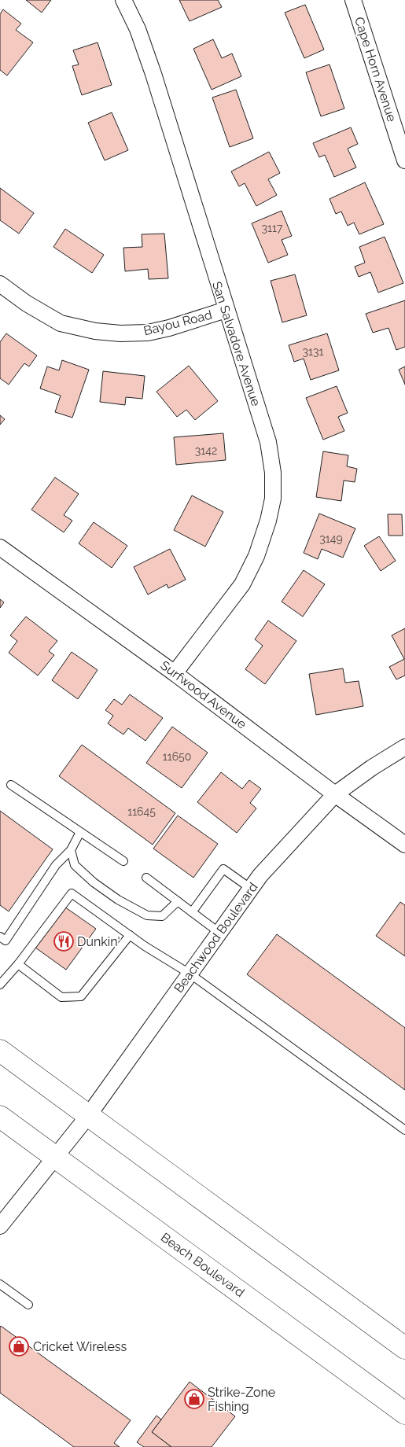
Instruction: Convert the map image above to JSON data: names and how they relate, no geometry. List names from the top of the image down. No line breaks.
{"streets":{"highway":["Beach Boulevard"],"street":["Cape Horn Avenue","Bayou Road","San Salvadore Avenue","Surfwood Avenue","Beachwood Boulevard"]},"crossings":[["Bayou Road","San Salvadore Avenue"],["San Salvadore Avenue","Surfwood Avenue"],["Surfwood Avenue","Beachwood Boulevard"],["Beachwood Boulevard","Beach Boulevard"]],"places":{"restaurant":["Dunkin'"],"shop":["Cricket Wireless","Strike-Zone Fishing"]},"house_numbers":["3117","3131","3142","3149","11650","11645"]}
